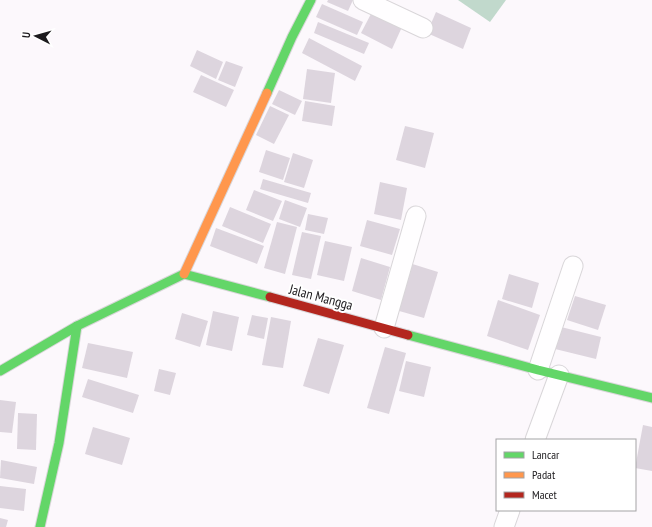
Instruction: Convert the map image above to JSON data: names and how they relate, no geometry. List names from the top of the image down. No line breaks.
{"streets":{"street":["Jalan Mangga"]},"legend":["Lancar","Padat","Macet"],"north":"left"}
